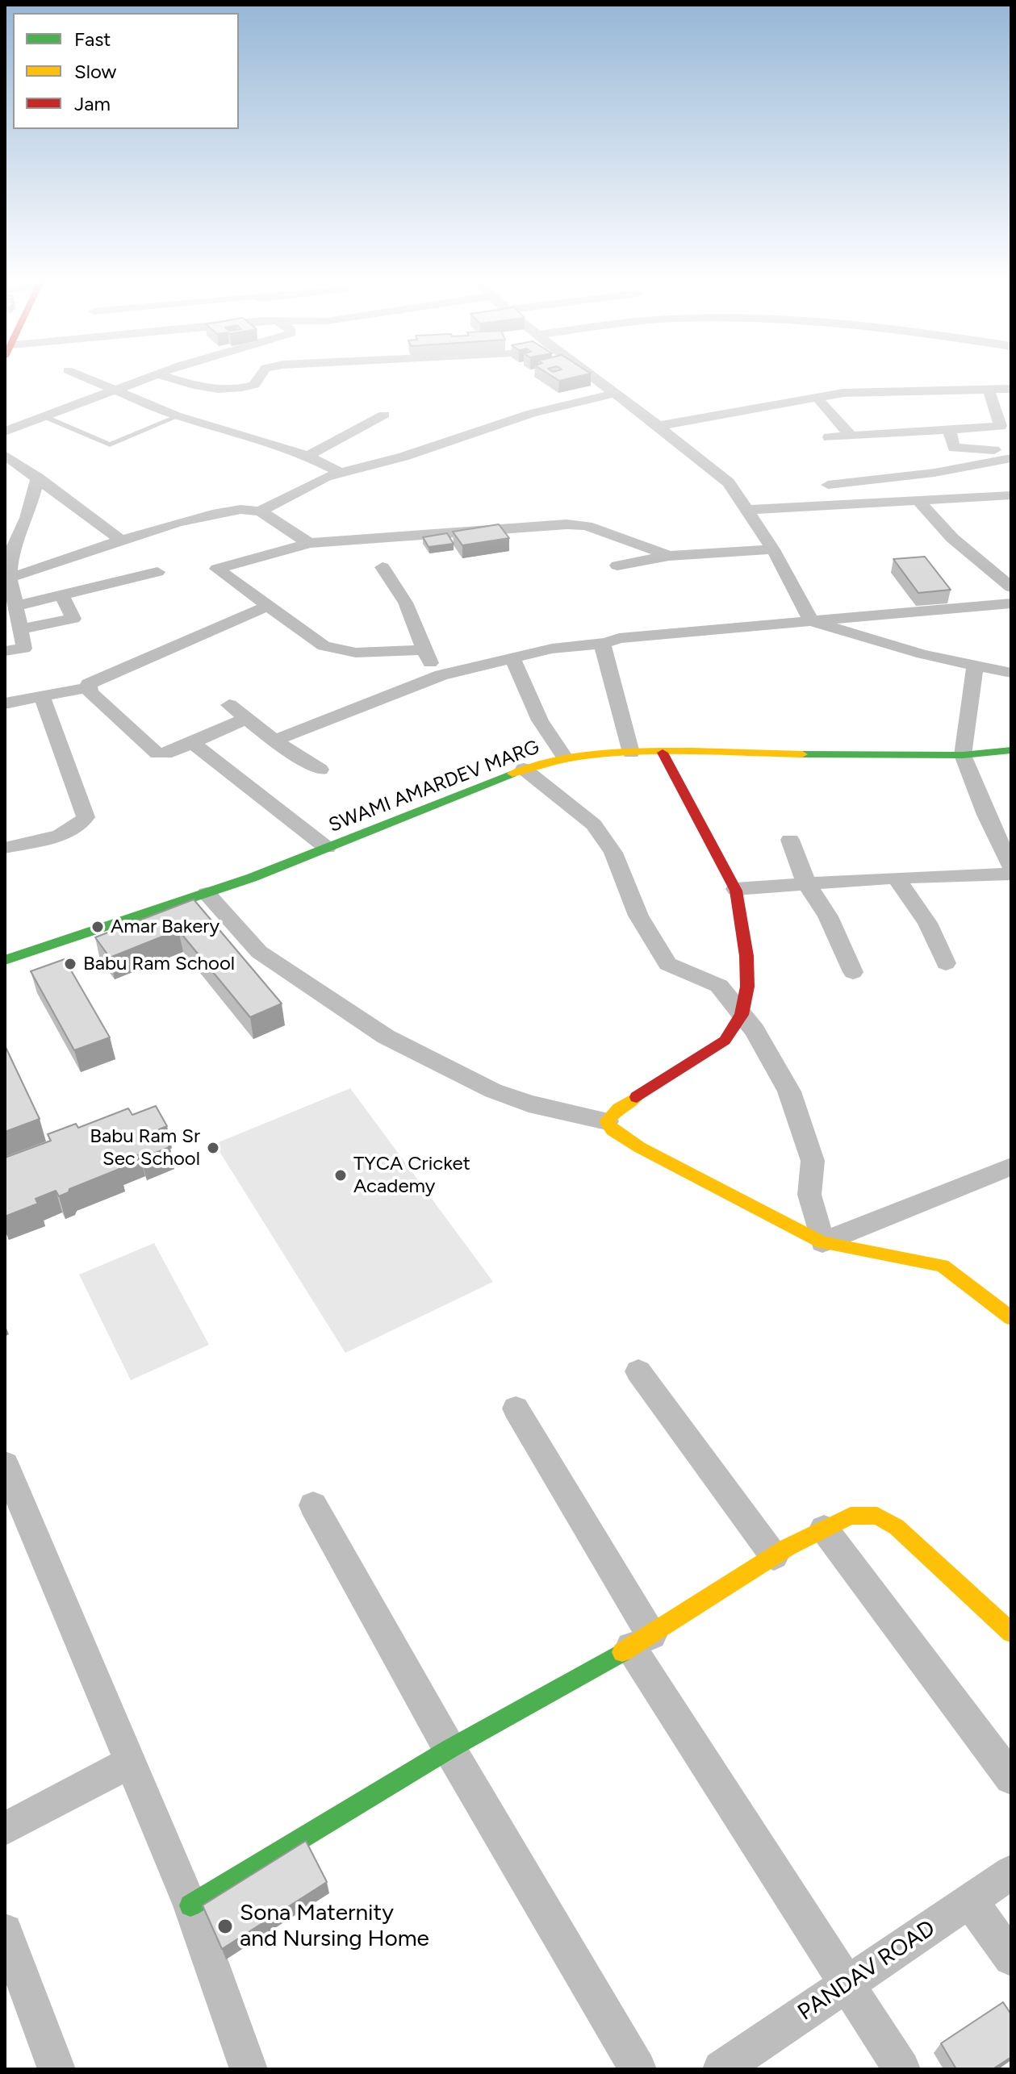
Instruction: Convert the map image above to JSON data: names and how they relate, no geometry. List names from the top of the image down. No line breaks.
{"streets":{"street":["SWAMI AMARDEV MARG","PANDAV ROAD"]},"places":["Amar Bakery","Babu Ram School","Babu Ram Sr Sec School","TYCA Cricket Academy","Sona Maternity and Nursing Home"],"legend":["Fast","Slow","Jam"]}
